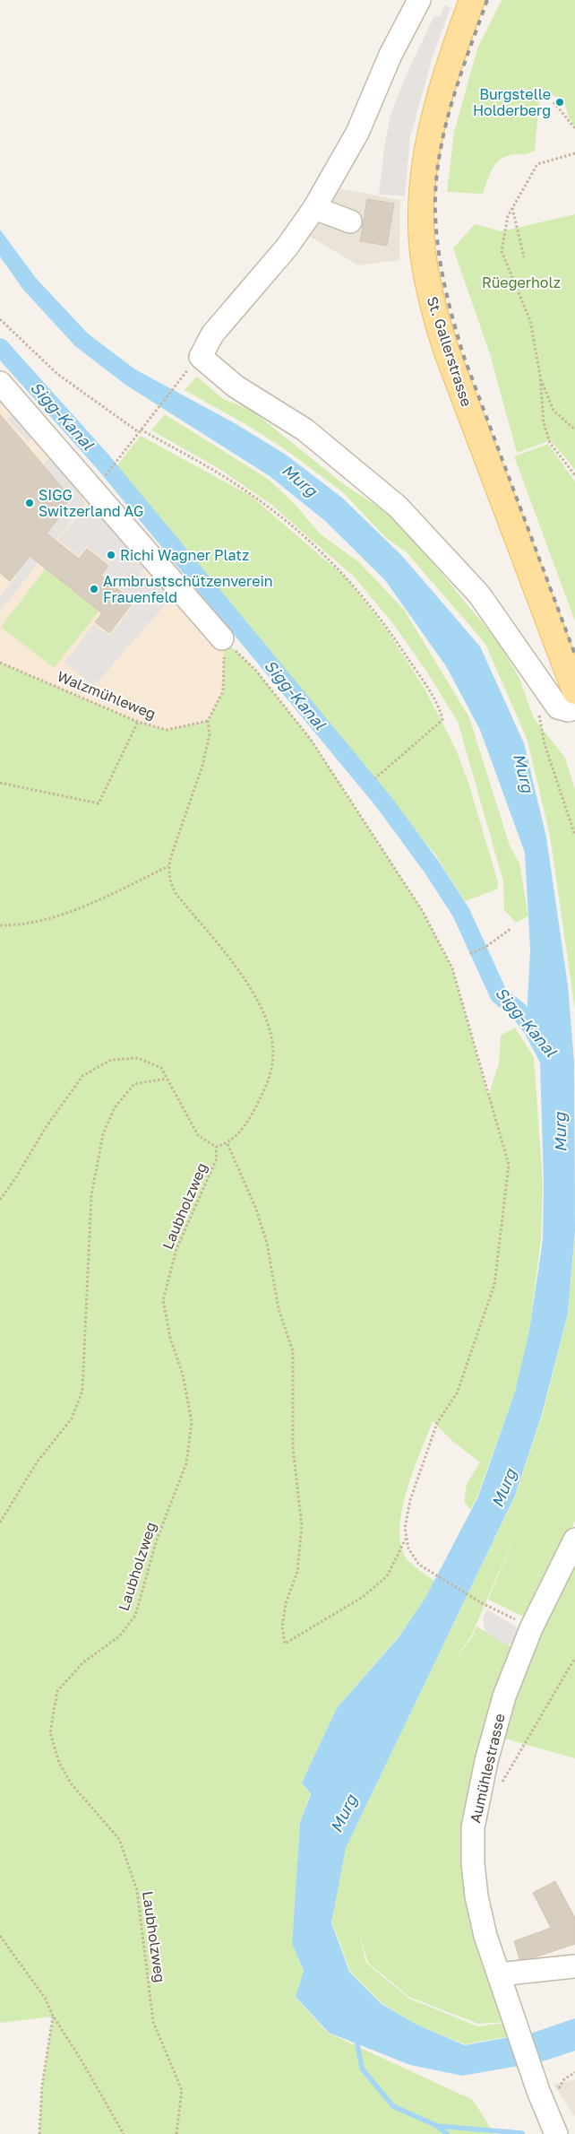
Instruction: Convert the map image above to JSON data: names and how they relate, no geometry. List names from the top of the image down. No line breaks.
{"streets":{"main road":["St. Gallerstrasse"],"street":["Aumühlestrasse"],"path":["Walzmühleweg","Laubholzweg"]},"water":["Sigg-Kanal","Murg"],"parks":["Rüegerholz"],"places":["Burgstelle Holderberg","SIGG Switzerland AG","Richi Wagner Platz","Armbrustschützenverein Frauenfeld"]}
